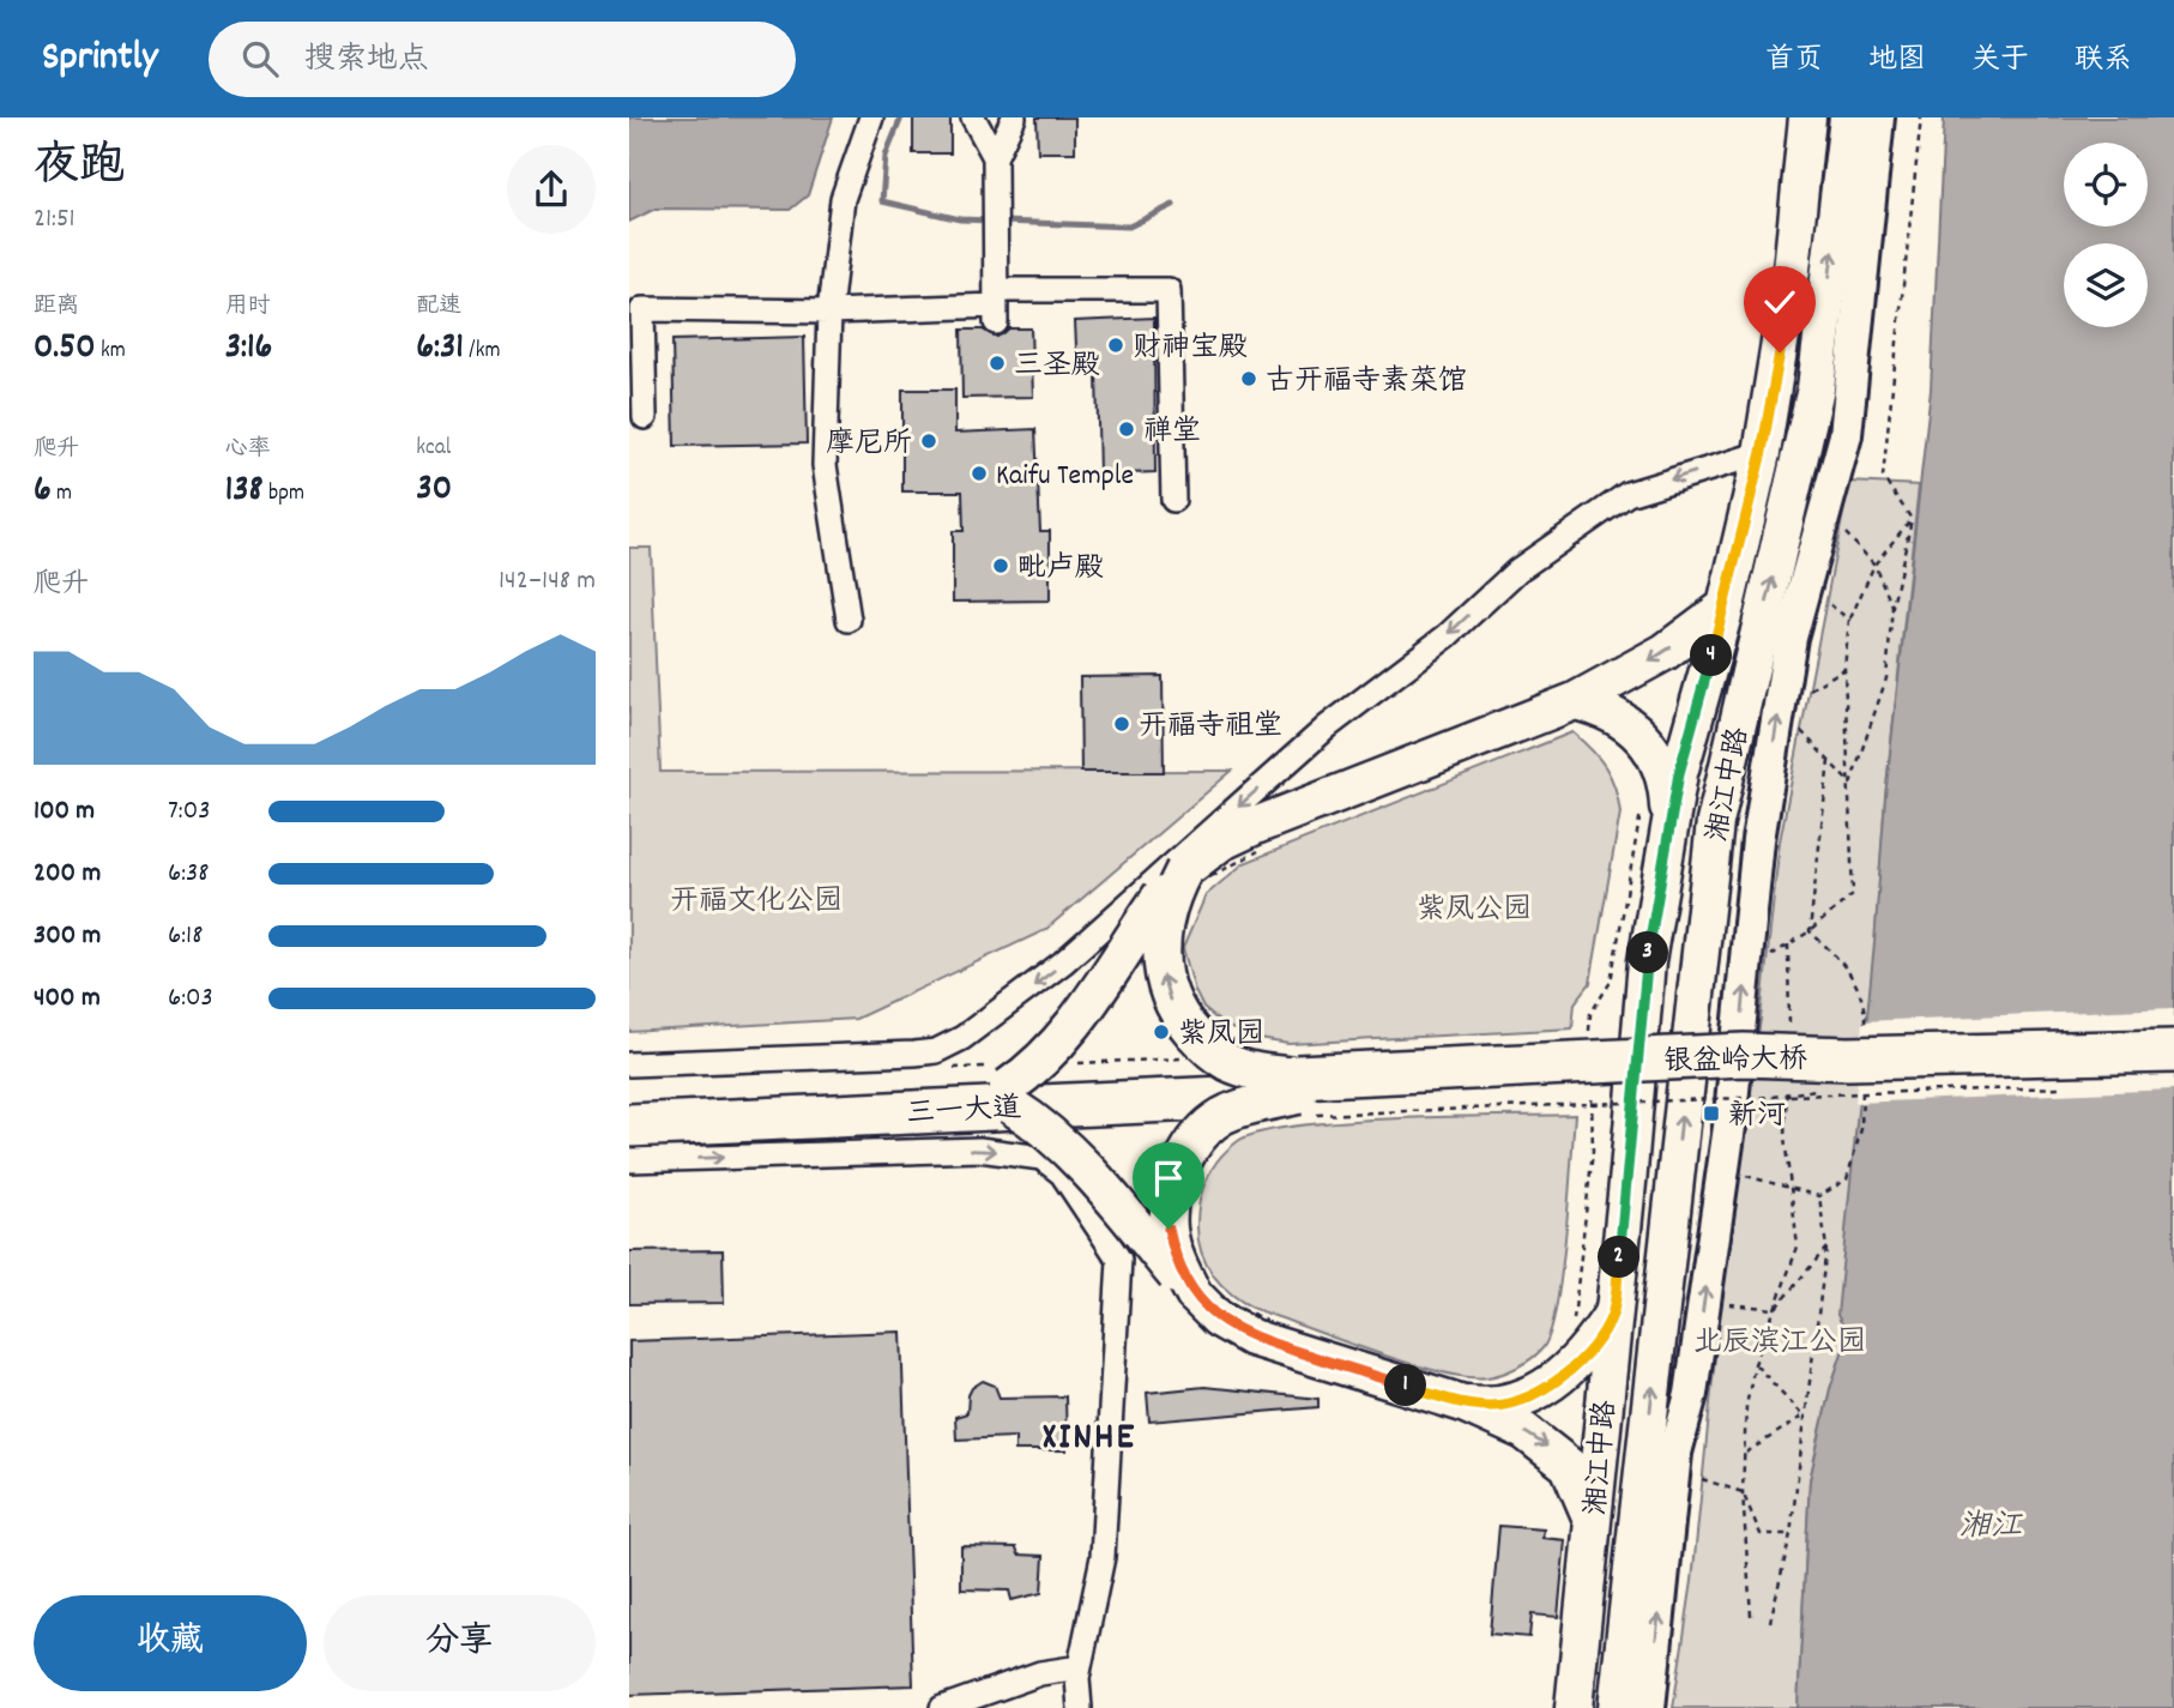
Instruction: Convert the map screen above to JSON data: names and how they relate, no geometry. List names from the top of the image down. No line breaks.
{"streets":{"highway":["银盆岭大桥","三一大道"],"main road":["湘江中路"]},"crossings":[["银盆岭大桥","三一大道"]],"districts":["XINHE"],"water":["湘江"],"parks":["开福文化公园","紫凤公园","北辰滨江公园"],"places":{"other":["财神宝殿","三圣殿","古开福寺素菜馆","禅堂","摩尼所","Kaifu Temple","毗卢殿","开福寺祖堂","紫凤园"],"transit":["新河"]},"page":{"header":"Sprintly","search":"搜索地点","nav":["首页","地图","关于","联系"],"heading":["夜跑","21:51"],"stats":[["距离","0.50 km"],["用时","3:16"],["配速","6:31 /km"],["爬升","6 m"],["心率","138 bpm"],["kcal","30"]],"chart":["爬升","142–148 m"],"pins":["4","3","2","1"],"list":[{"name":"100 m","note":"7:03"},{"name":"200 m","note":"6:38"},{"name":"300 m","note":"6:18"},{"name":"400 m","note":"6:03"}],"buttons":["收藏","分享"]}}
